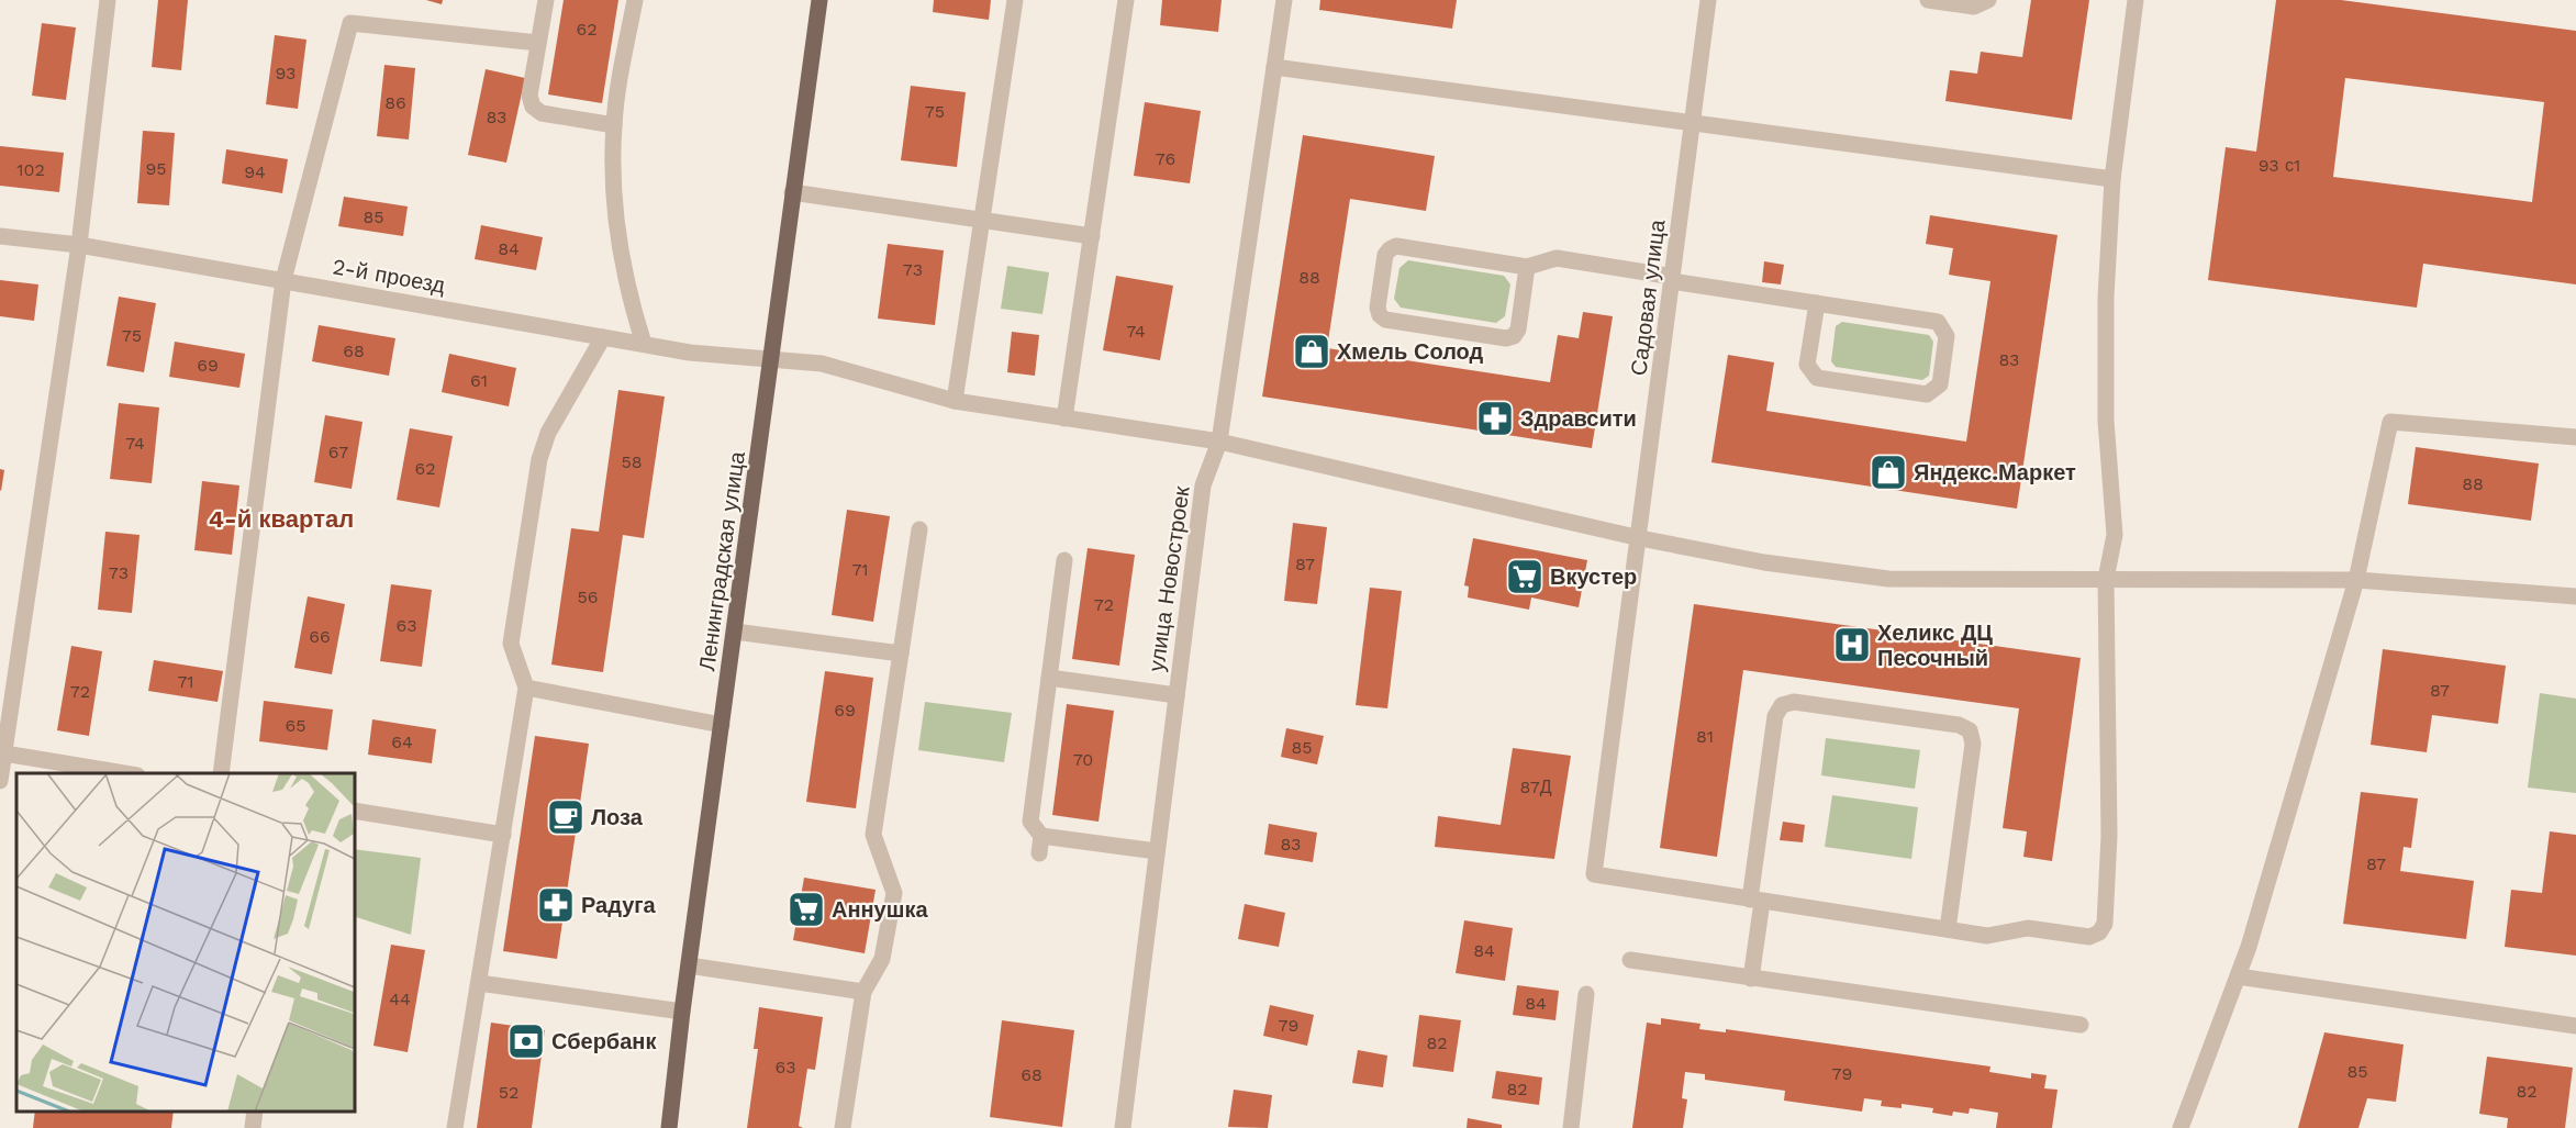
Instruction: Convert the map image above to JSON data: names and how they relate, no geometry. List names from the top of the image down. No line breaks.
{"streets":{"main road":["Ленинградская улица"],"street":["2-й проезд","Садовая улица","улица Новостроек"]},"crossings":[["2-й проезд","Садовая улица"],["2-й проезд","Ленинградская улица"],["2-й проезд","улица Новостроек"]],"districts":["4-й квартал"],"places":{"shop":["Хмель Солод","Яндекс.Маркет"],"pharmacy":["Здравсити","Радуга"],"supermarket":["Вкустер","Аннушка"],"hospital":["Хеликс ДЦ Песочный"],"cafe":["Лоза"],"bank":["Сбербанк"]},"house_numbers":["62","93","86","75","83","76","93 с1","95","102","94","85","84","73","88","74","75","68","83","69","61","74","67","58","62","88","87","71","73","56","72","63","66","71","87","72","69","65","81","64","85","70","87Д","83","87","84","44","84","79","82","63","85","79","68","82","82","52"]}
